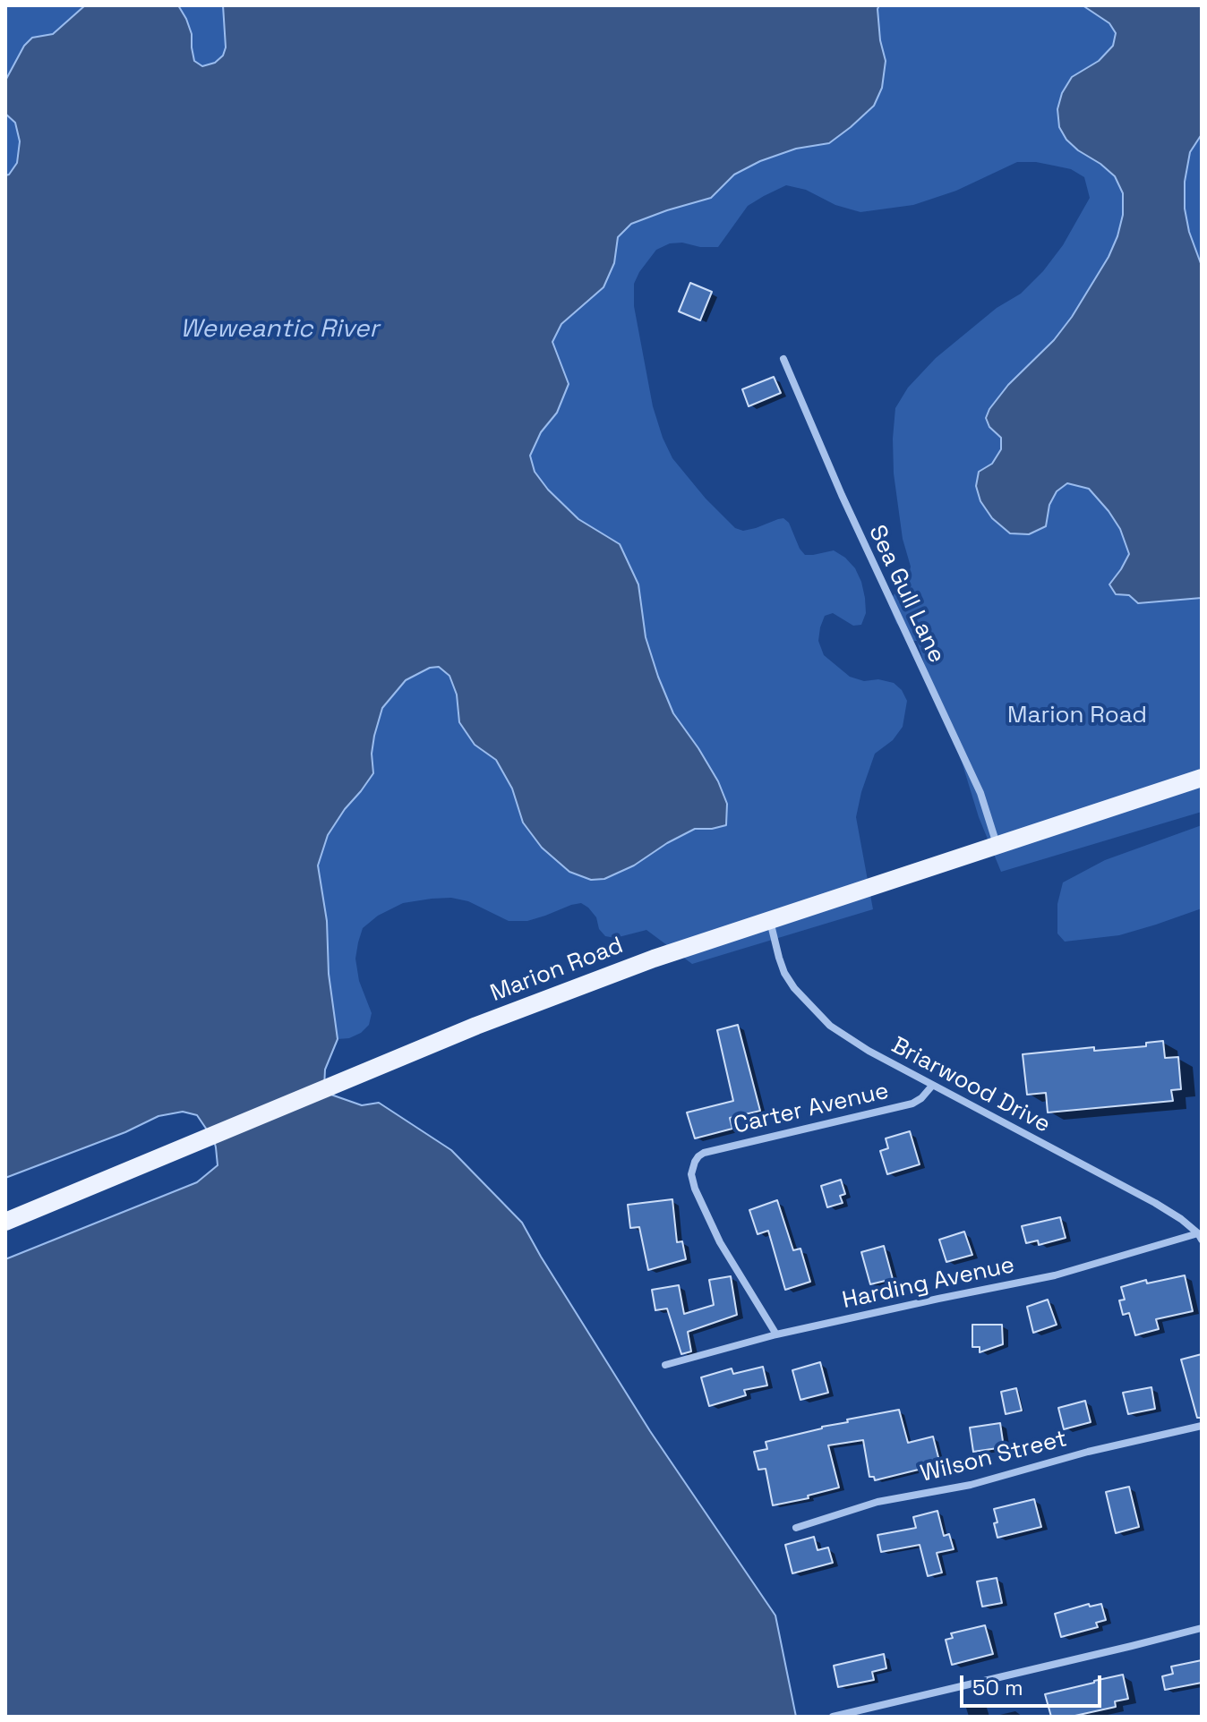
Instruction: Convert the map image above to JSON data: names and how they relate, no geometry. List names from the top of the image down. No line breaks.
{"streets":{"main road":["Marion Road"],"street":["Sea Gull Lane","Briarwood Drive","Carter Avenue","Harding Avenue","Wilson Street"]},"crossings":[["Sea Gull Lane","Marion Road"],["Marion Road","Briarwood Drive"],["Briarwood Drive","Carter Avenue"],["Briarwood Drive","Harding Avenue"],["Carter Avenue","Harding Avenue"]],"water":["Weweantic River"],"parks":["Marion Road"],"scale_bar":"50 m"}
